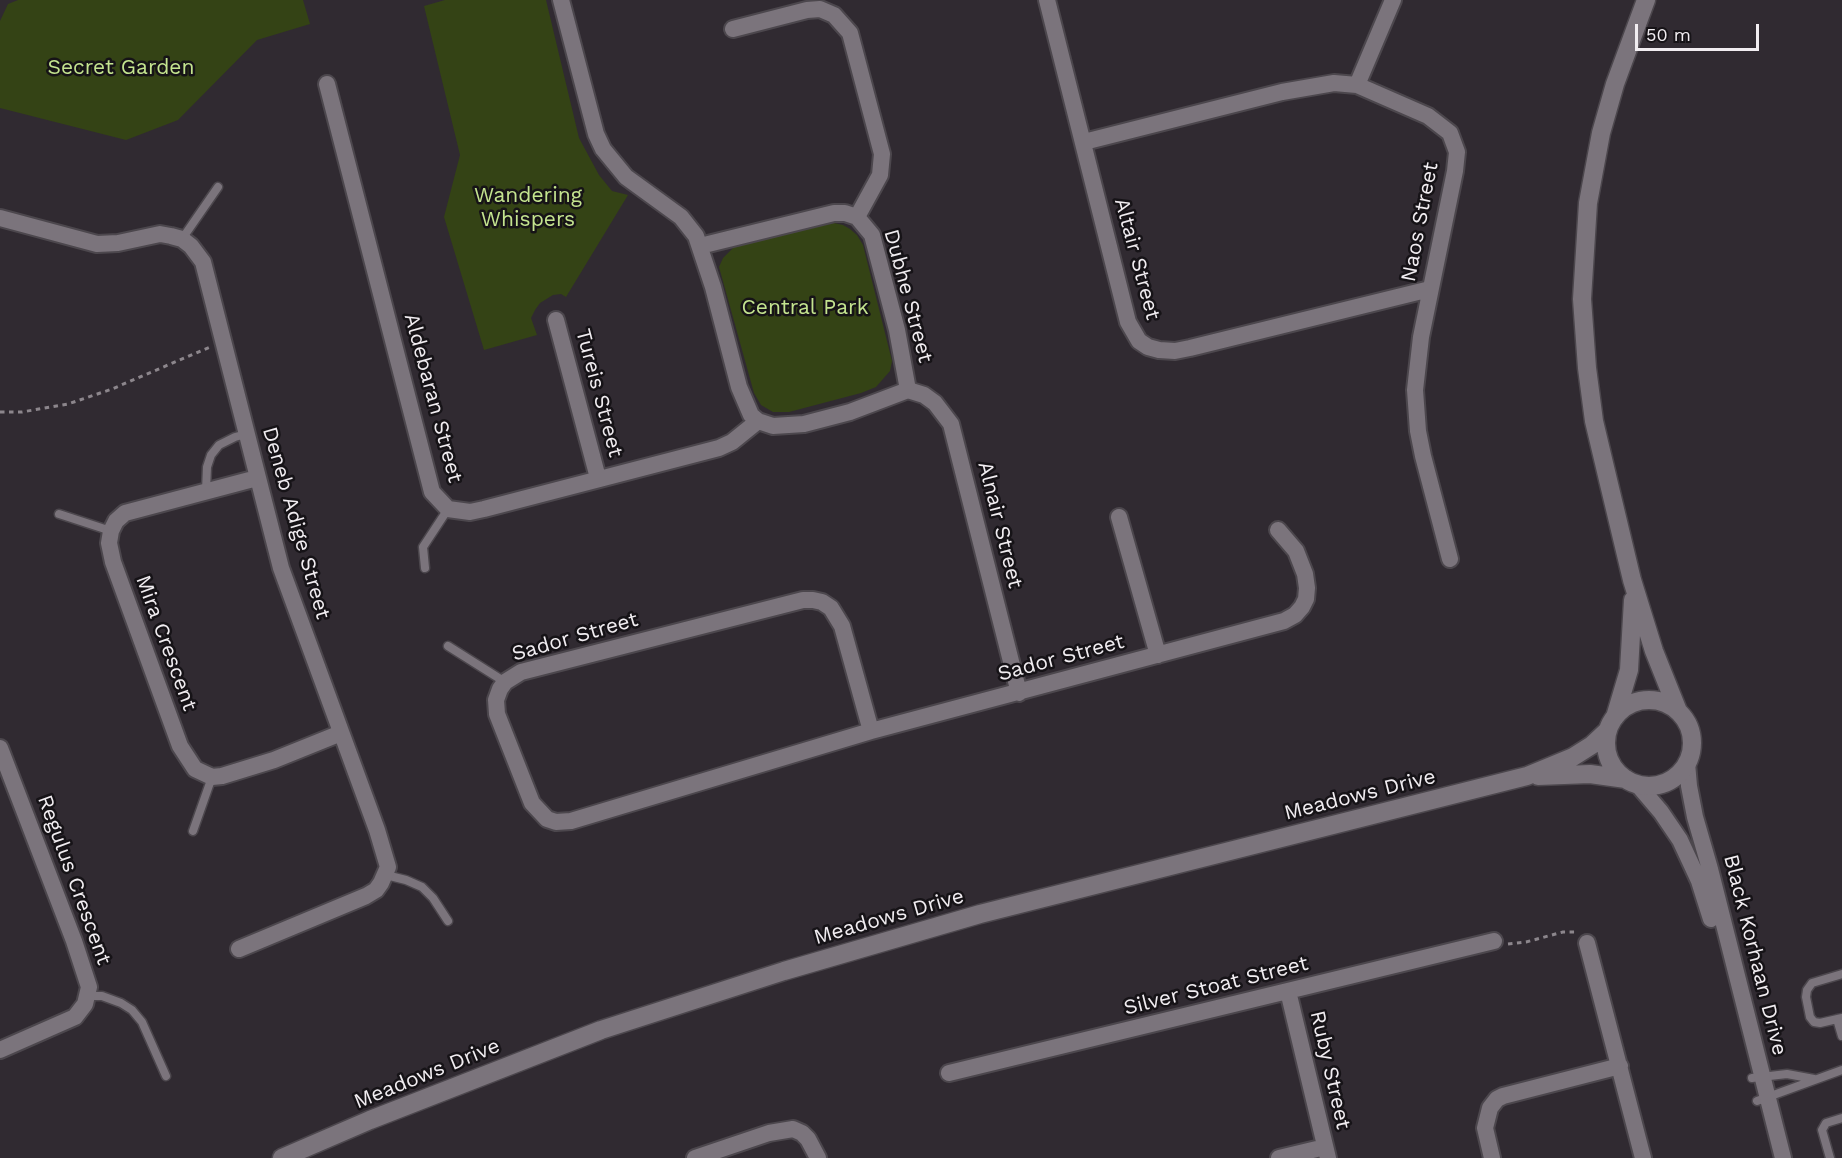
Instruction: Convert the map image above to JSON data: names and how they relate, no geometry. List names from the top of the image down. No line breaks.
{"streets":{"street":["Naos Street","Altair Street","Dubhe Street","Tureis Street","Aldebaran Street","Deneb Adige Street","Alnair Street","Sador Street","Mira Crescent","Meadows Drive","Regulus Crescent","Black Korhaan Drive","Silver Stoat Street","Ruby Street"]},"crossings":[["Naos Street","Altair Street"],["Dubhe Street","Aldebaran Street"],["Dubhe Street","Alnair Street"],["Tureis Street","Aldebaran Street"],["Alnair Street","Sador Street"],["Meadows Drive","Black Korhaan Drive"],["Silver Stoat Street","Ruby Street"]],"parks":["Secret Garden","Wandering Whispers","Central Park"],"scale_bar":"50 m"}
